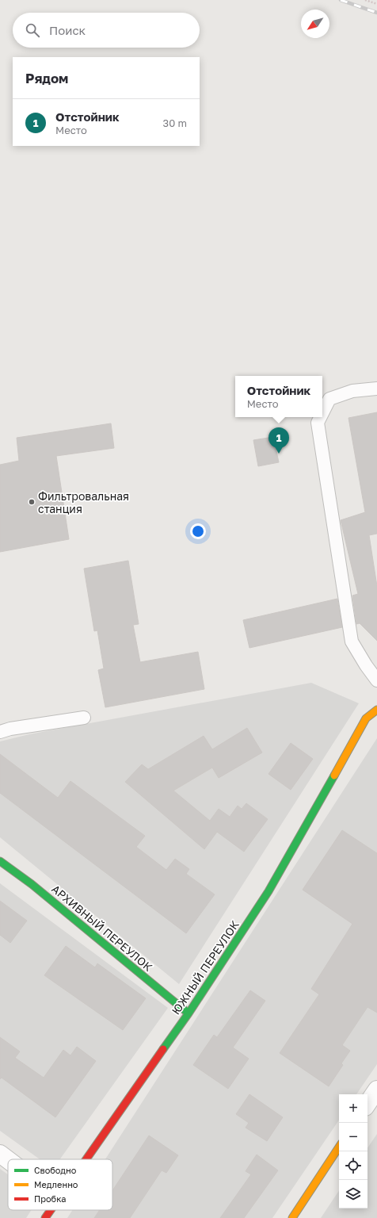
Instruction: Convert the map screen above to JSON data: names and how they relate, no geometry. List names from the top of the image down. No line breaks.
{"streets":{"street":["АРХИВНЫЙ ПЕРЕУЛОК","ЮЖНЫЙ ПЕРЕУЛОК"]},"crossings":[["АРХИВНЫЙ ПЕРЕУЛОК","ЮЖНЫЙ ПЕРЕУЛОК"]],"places":["Фильтровальная станция"],"legend":["Свободно","Медленно","Пробка"],"north":"bottom left","page":{"search":"Поиск","heading":"Рядом","list":[{"mark":"1","name":"Отстойник","note":"Место","value":"30 m"}],"popup":["Отстойник","Место"],"pins":"1","map_buttons":["+","−"]}}
